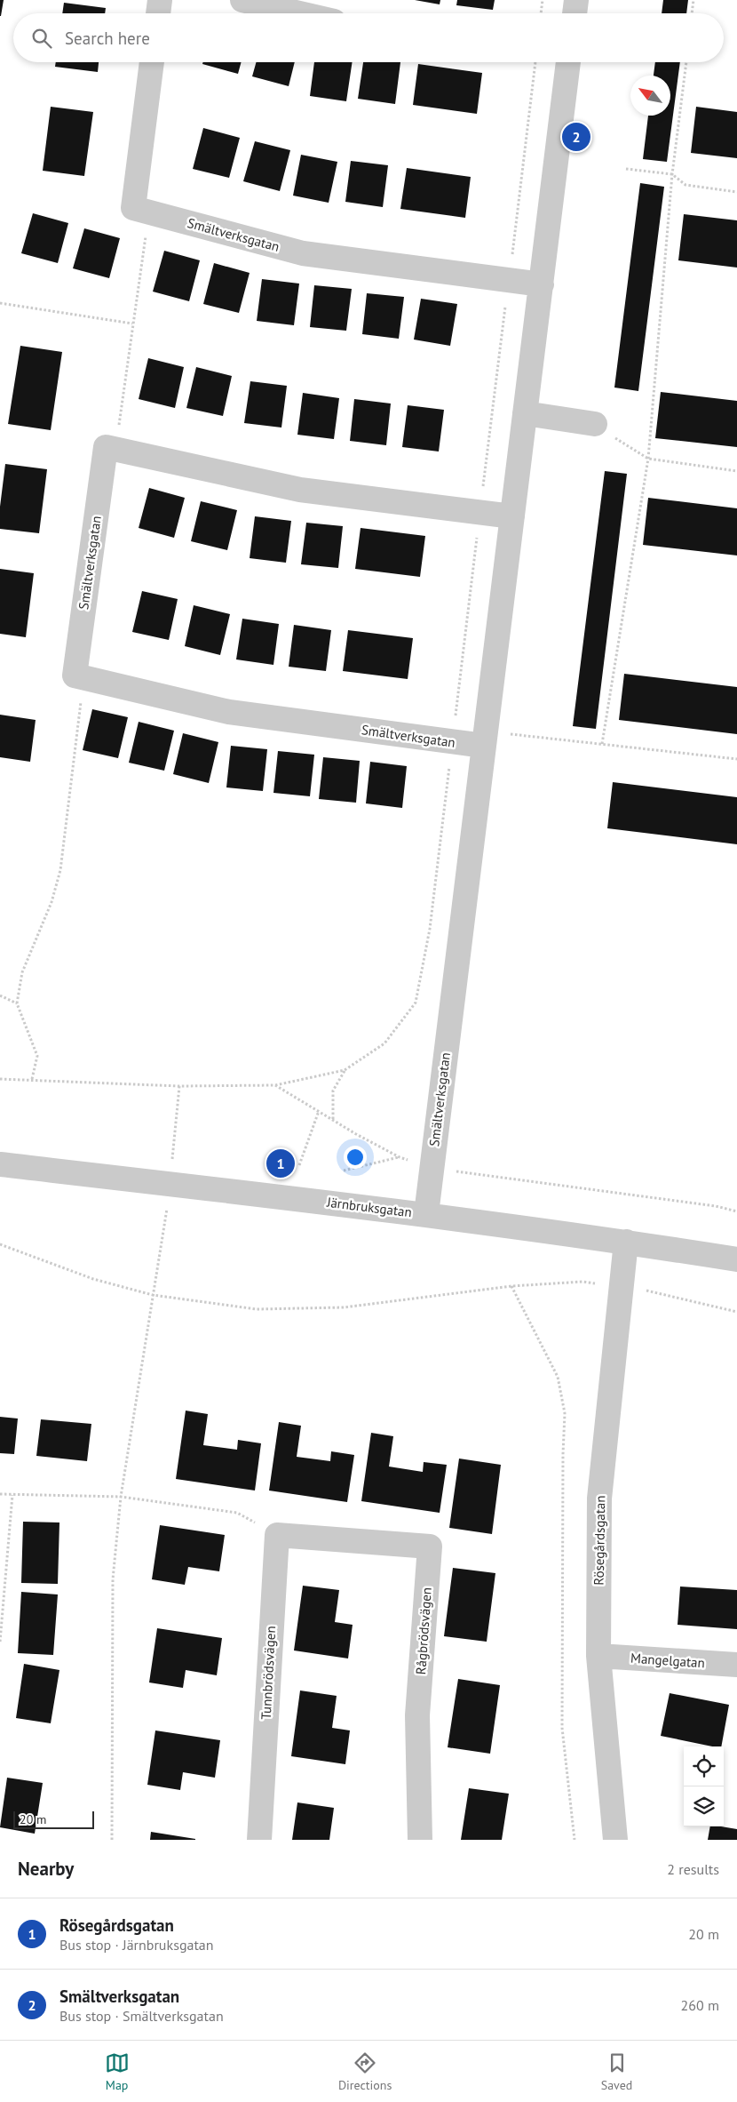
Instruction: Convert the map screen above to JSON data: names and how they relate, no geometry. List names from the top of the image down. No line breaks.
{"streets":{"street":["Smältverksgatan","Järnbruksgatan","Rösegårdsgatan","Rågbrödsvägen","Mangelgatan","Tunnbrödsvägen"]},"crossings":[["Smältverksgatan","Järnbruksgatan"],["Järnbruksgatan","Rösegårdsgatan"],["Rösegårdsgatan","Mangelgatan"],["Rågbrödsvägen","Tunnbrödsvägen"]],"scale_bar":"20 m","north":"top left","page":{"search":"Search here","pins":["2","1"],"scale":"20 m","heading":["Nearby","2 results"],"list":[{"mark":"1","name":"Rösegårdsgatan","note":"Bus stop · Järnbruksgatan","value":"20 m"},{"mark":"2","name":"Smältverksgatan","note":"Bus stop · Smältverksgatan","value":"260 m"}],"nav":["Map","Directions","Saved"]}}
